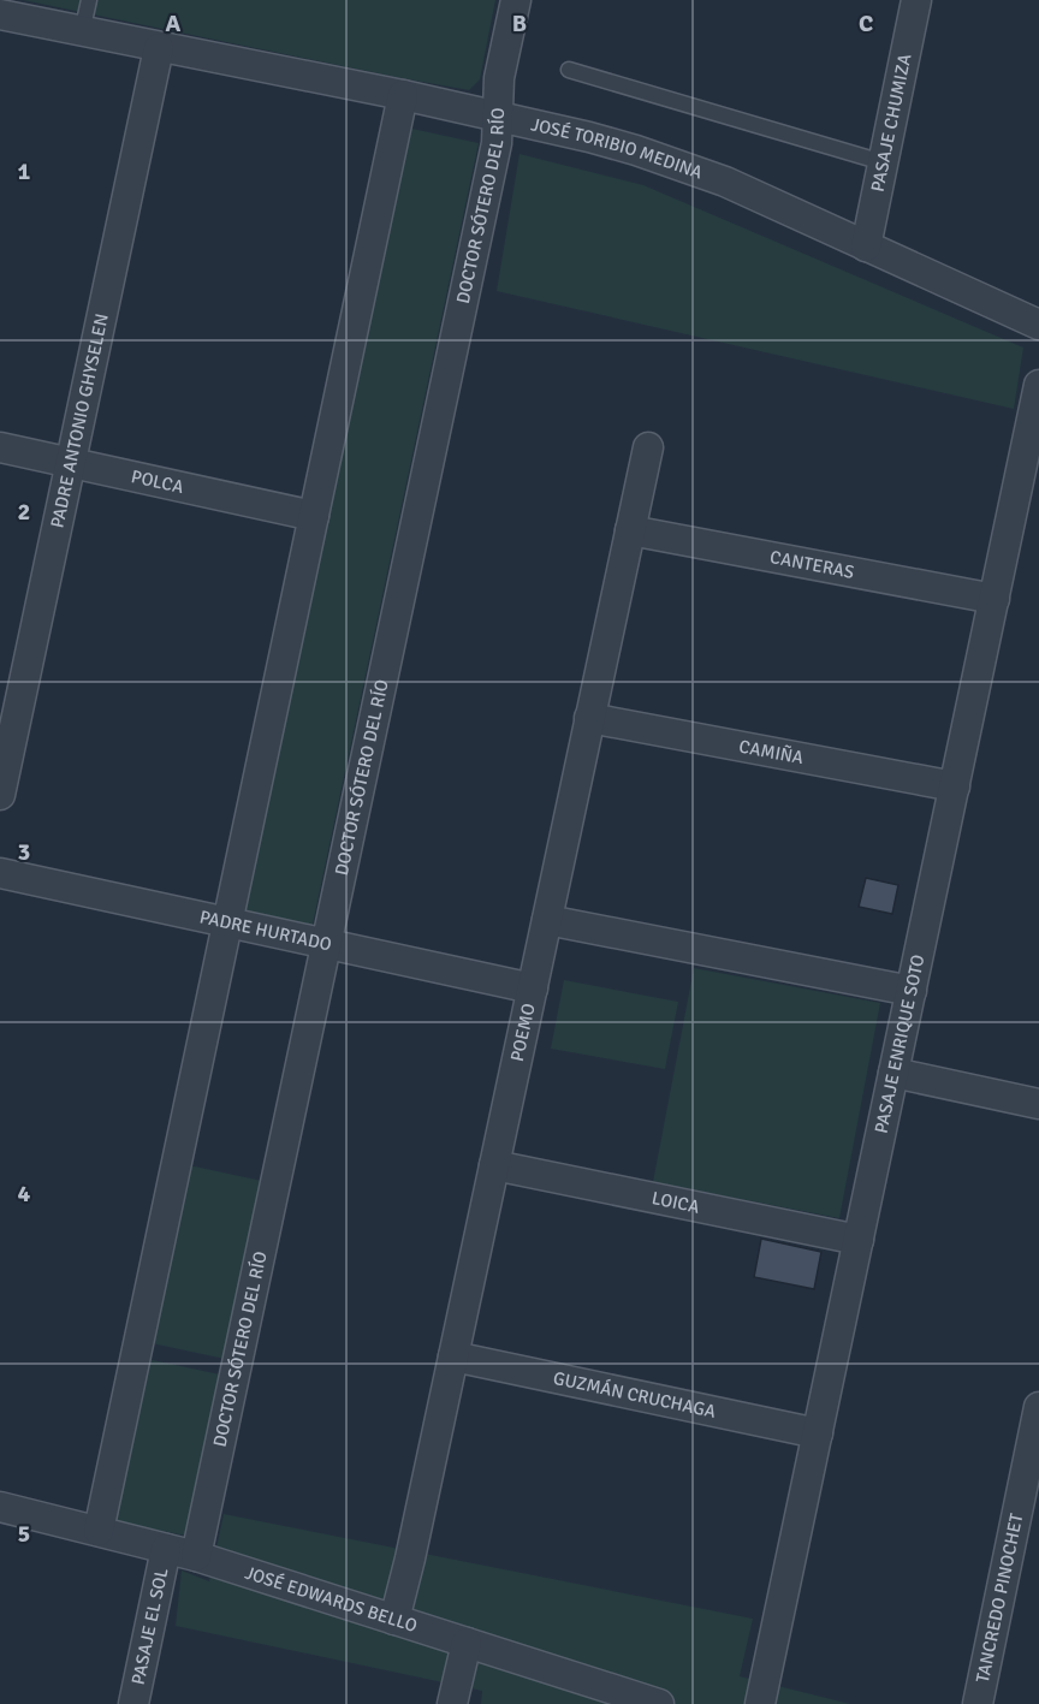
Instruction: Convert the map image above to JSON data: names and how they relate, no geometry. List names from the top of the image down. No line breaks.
{"streets":{"street":["PASAJE CHUMIZA","JOSÉ TORIBIO MEDINA","DOCTOR SÓTERO DEL RÍO","PADRE ANTONIO GHYSELEN","POLCA","CANTERAS","CAMIÑA","PADRE HURTADO","POEMO","PASAJE ENRIQUE SOTO","LOICA","GUZMÁN CRUCHAGA","TANCREDO PINOCHET","JOSÉ EDWARDS BELLO","PASAJE EL SOL"]},"crossings":[["PASAJE CHUMIZA","JOSÉ TORIBIO MEDINA"],["JOSÉ TORIBIO MEDINA","DOCTOR SÓTERO DEL RÍO"],["JOSÉ TORIBIO MEDINA","PADRE ANTONIO GHYSELEN"],["DOCTOR SÓTERO DEL RÍO","PADRE HURTADO"],["DOCTOR SÓTERO DEL RÍO","JOSÉ EDWARDS BELLO"],["PADRE ANTONIO GHYSELEN","POLCA"],["CANTERAS","POEMO"],["CANTERAS","PASAJE ENRIQUE SOTO"],["CAMIÑA","POEMO"],["CAMIÑA","PASAJE ENRIQUE SOTO"],["PADRE HURTADO","POEMO"],["POEMO","LOICA"],["POEMO","GUZMÁN CRUCHAGA"],["POEMO","JOSÉ EDWARDS BELLO"],["PASAJE ENRIQUE SOTO","LOICA"],["PASAJE ENRIQUE SOTO","GUZMÁN CRUCHAGA"],["JOSÉ EDWARDS BELLO","PASAJE EL SOL"]],"grid":{"columns":["A","B","C"],"rows":["1","2","3","4","5"]}}
